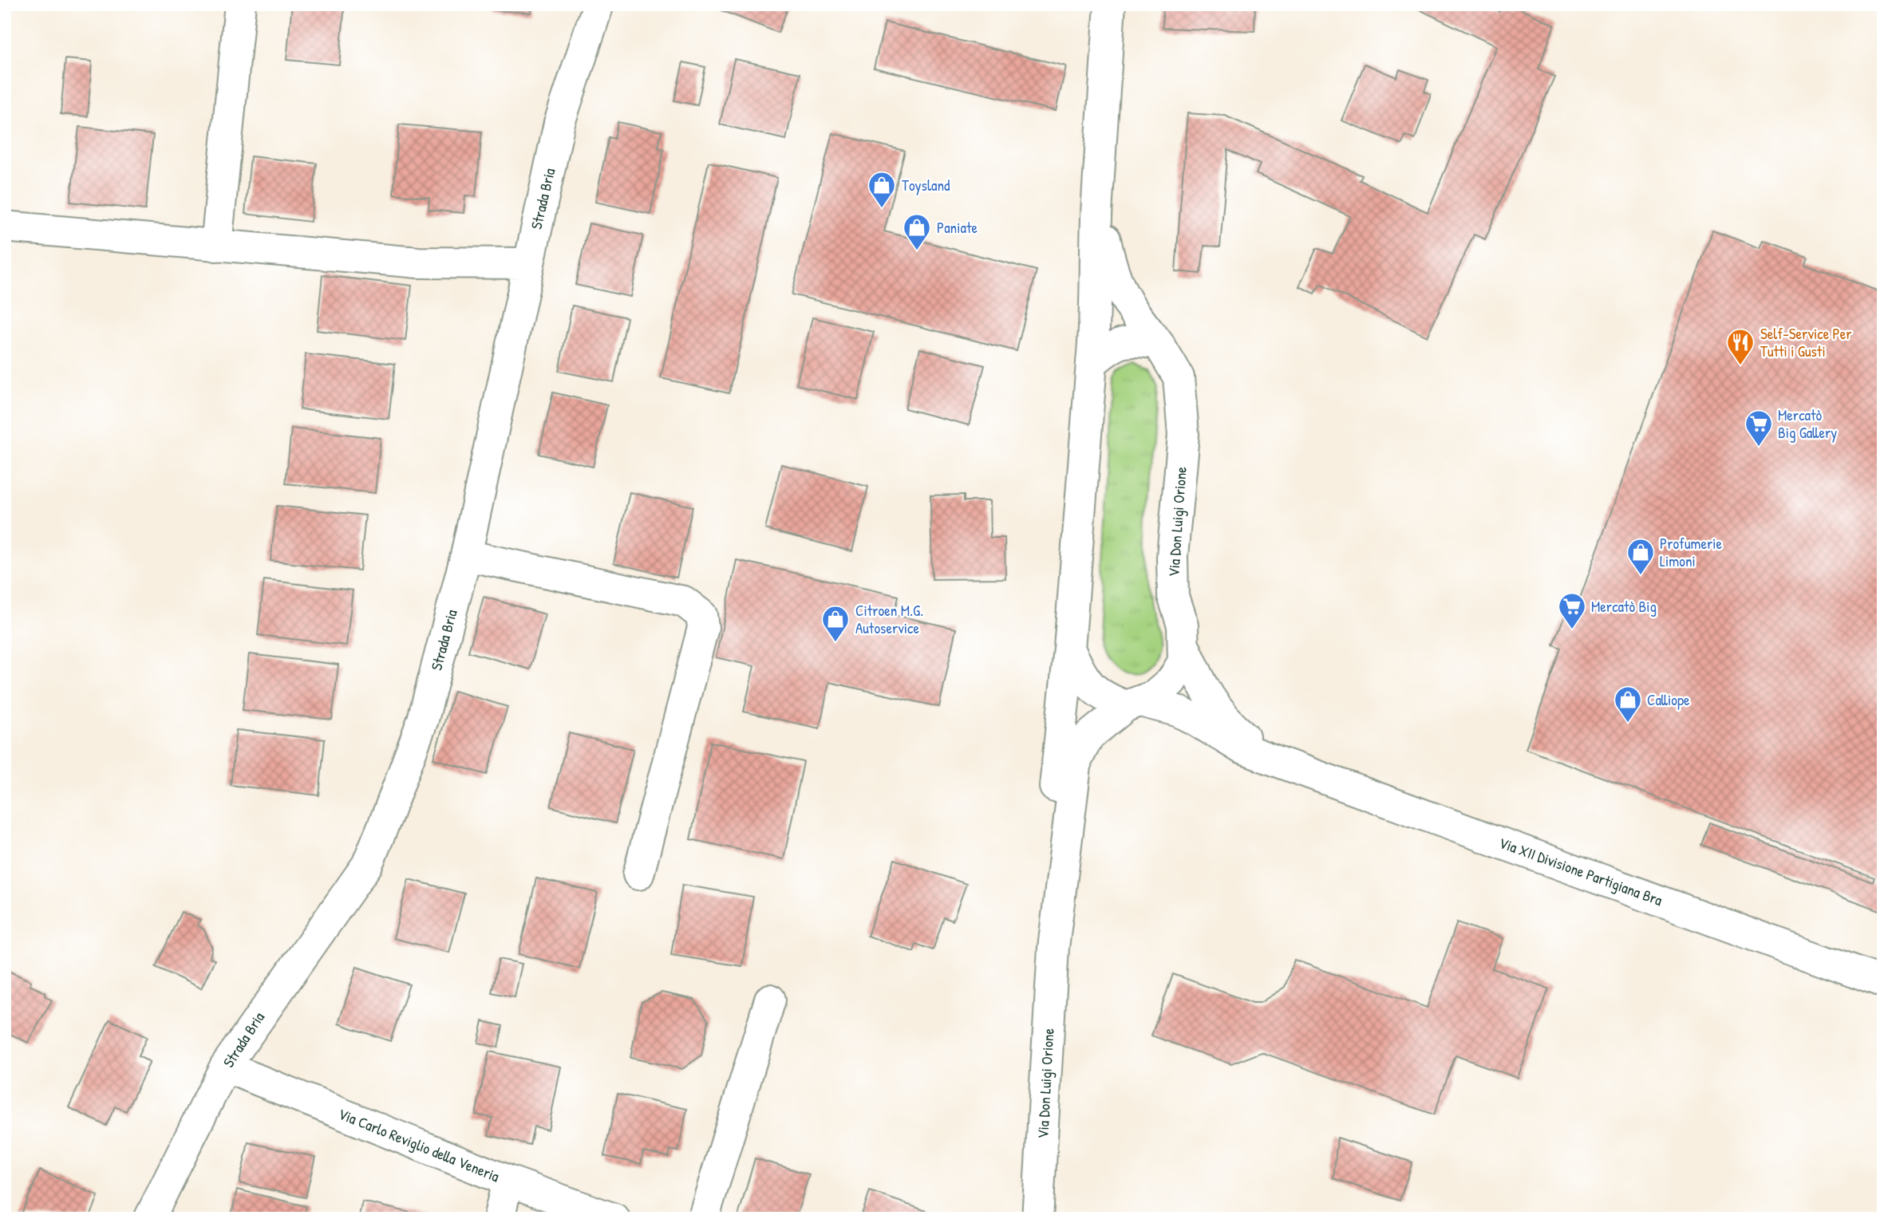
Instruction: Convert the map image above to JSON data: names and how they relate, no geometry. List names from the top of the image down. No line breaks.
{"streets":{"street":["Strada Bria","Via Don Luigi Orione","Via XII Divisione Partigiana Bra","Via Carlo Reviglio della Veneria"]},"crossings":[["Strada Bria","Via Carlo Reviglio della Veneria"],["Via Don Luigi Orione","Via XII Divisione Partigiana Bra"]],"places":{"shop":["Toysland","Paniate","Profumerie Limoni","Citroen M.G. Autoservice","Calliope"],"restaurant":["Self-Service Per Tutti i Gusti"],"supermarket":["Mercatò Big Gallery","Mercatò Big"]}}
